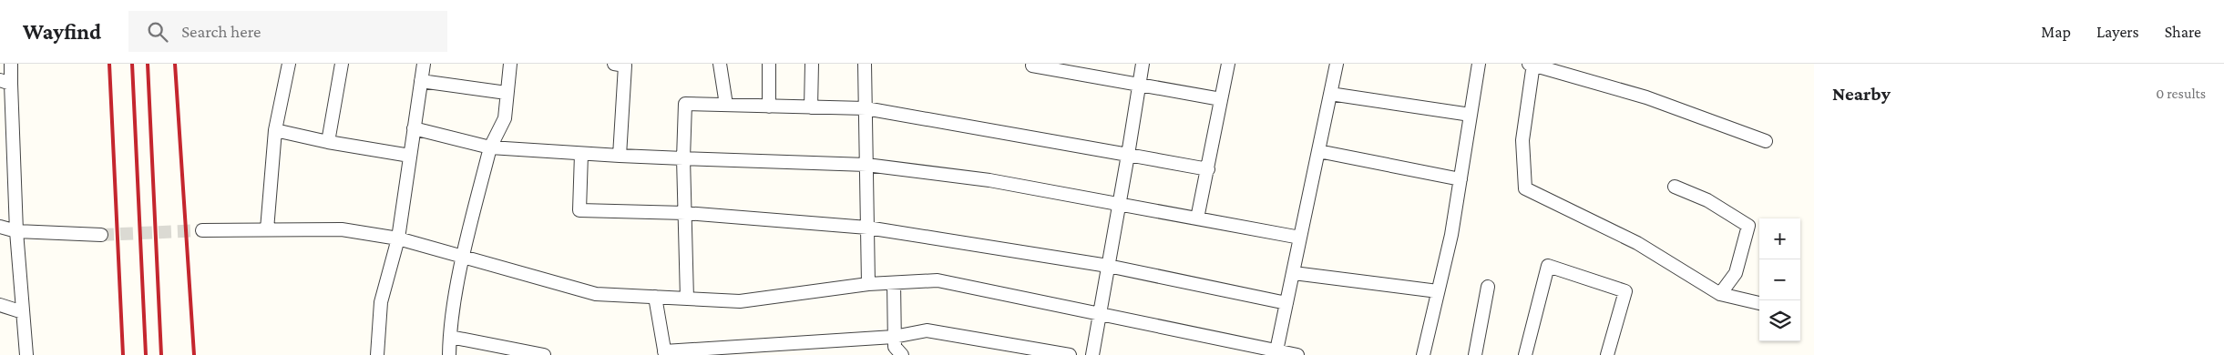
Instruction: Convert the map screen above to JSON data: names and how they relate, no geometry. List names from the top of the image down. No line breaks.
{"page":{"header":"Wayfind","search":"Search here","nav":["Map","Layers","Share"],"heading":["Nearby","0 results"],"map_buttons":["+","−"]}}
